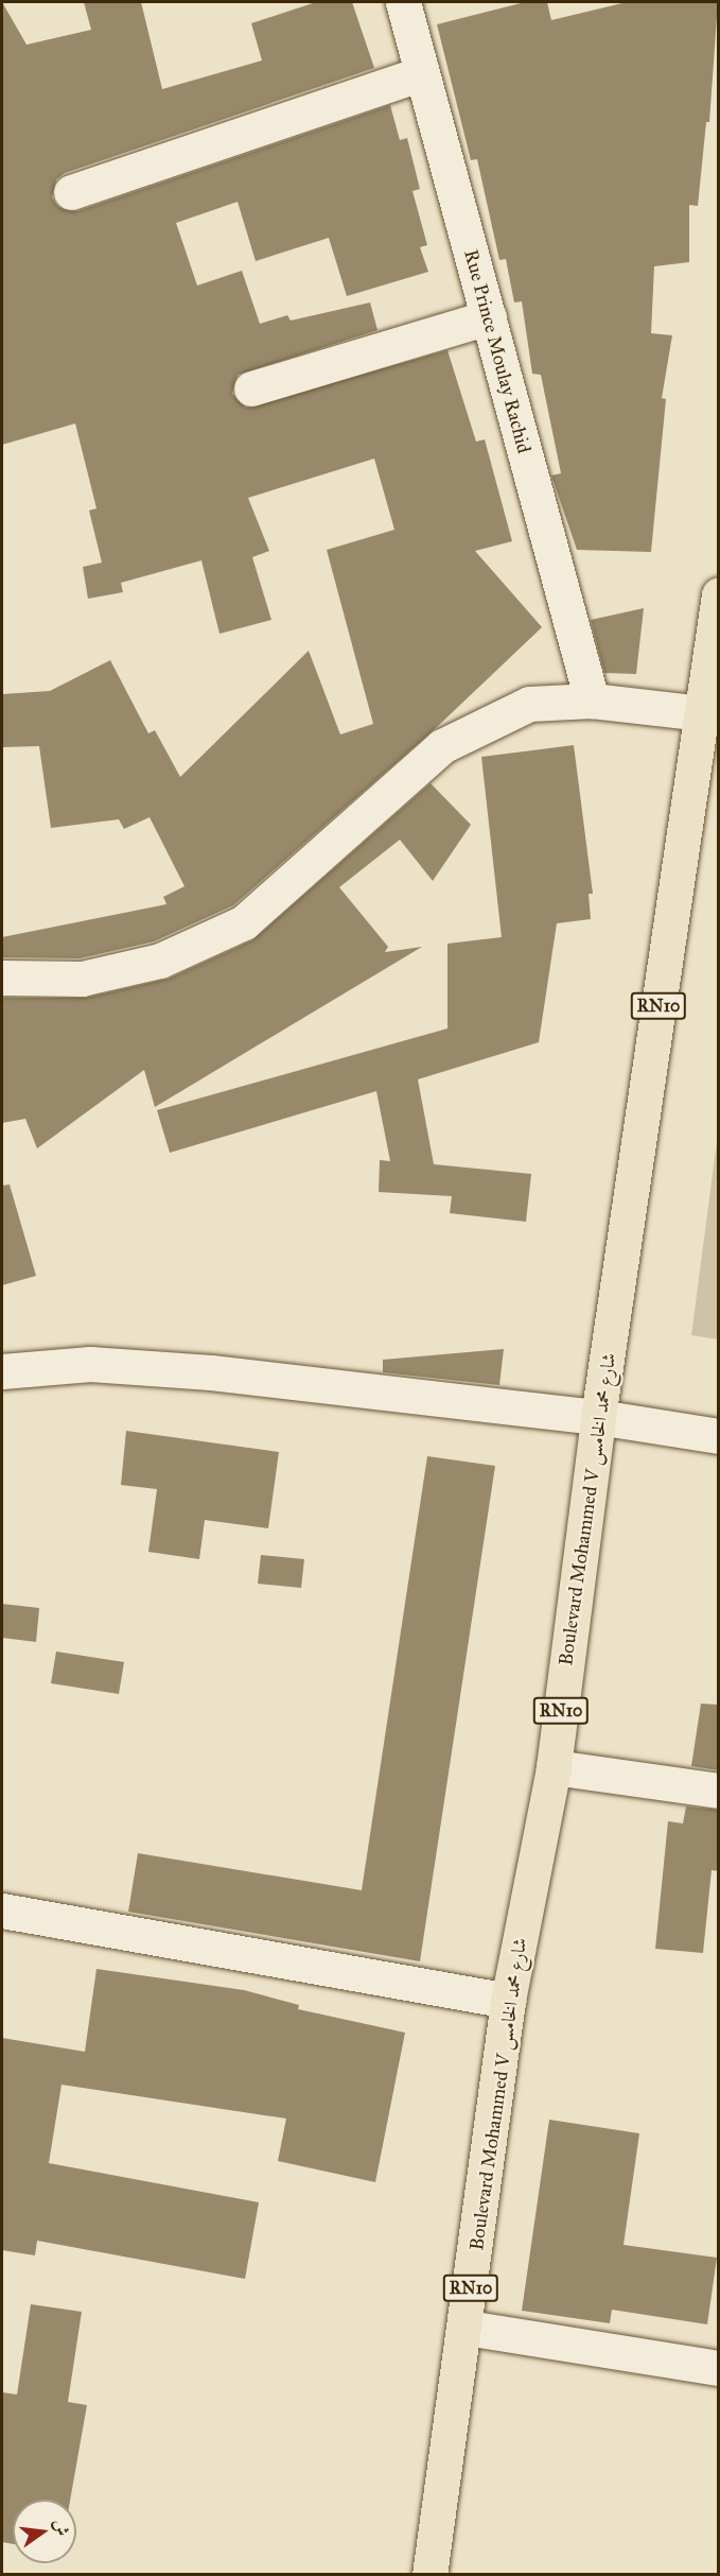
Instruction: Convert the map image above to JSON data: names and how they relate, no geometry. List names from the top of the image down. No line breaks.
{"streets":{"main road":["RN10","Boulevard Mohammed V شارع محمد الخامس"],"street":["Rue Prince Moulay Rachid"]},"north":"right"}
